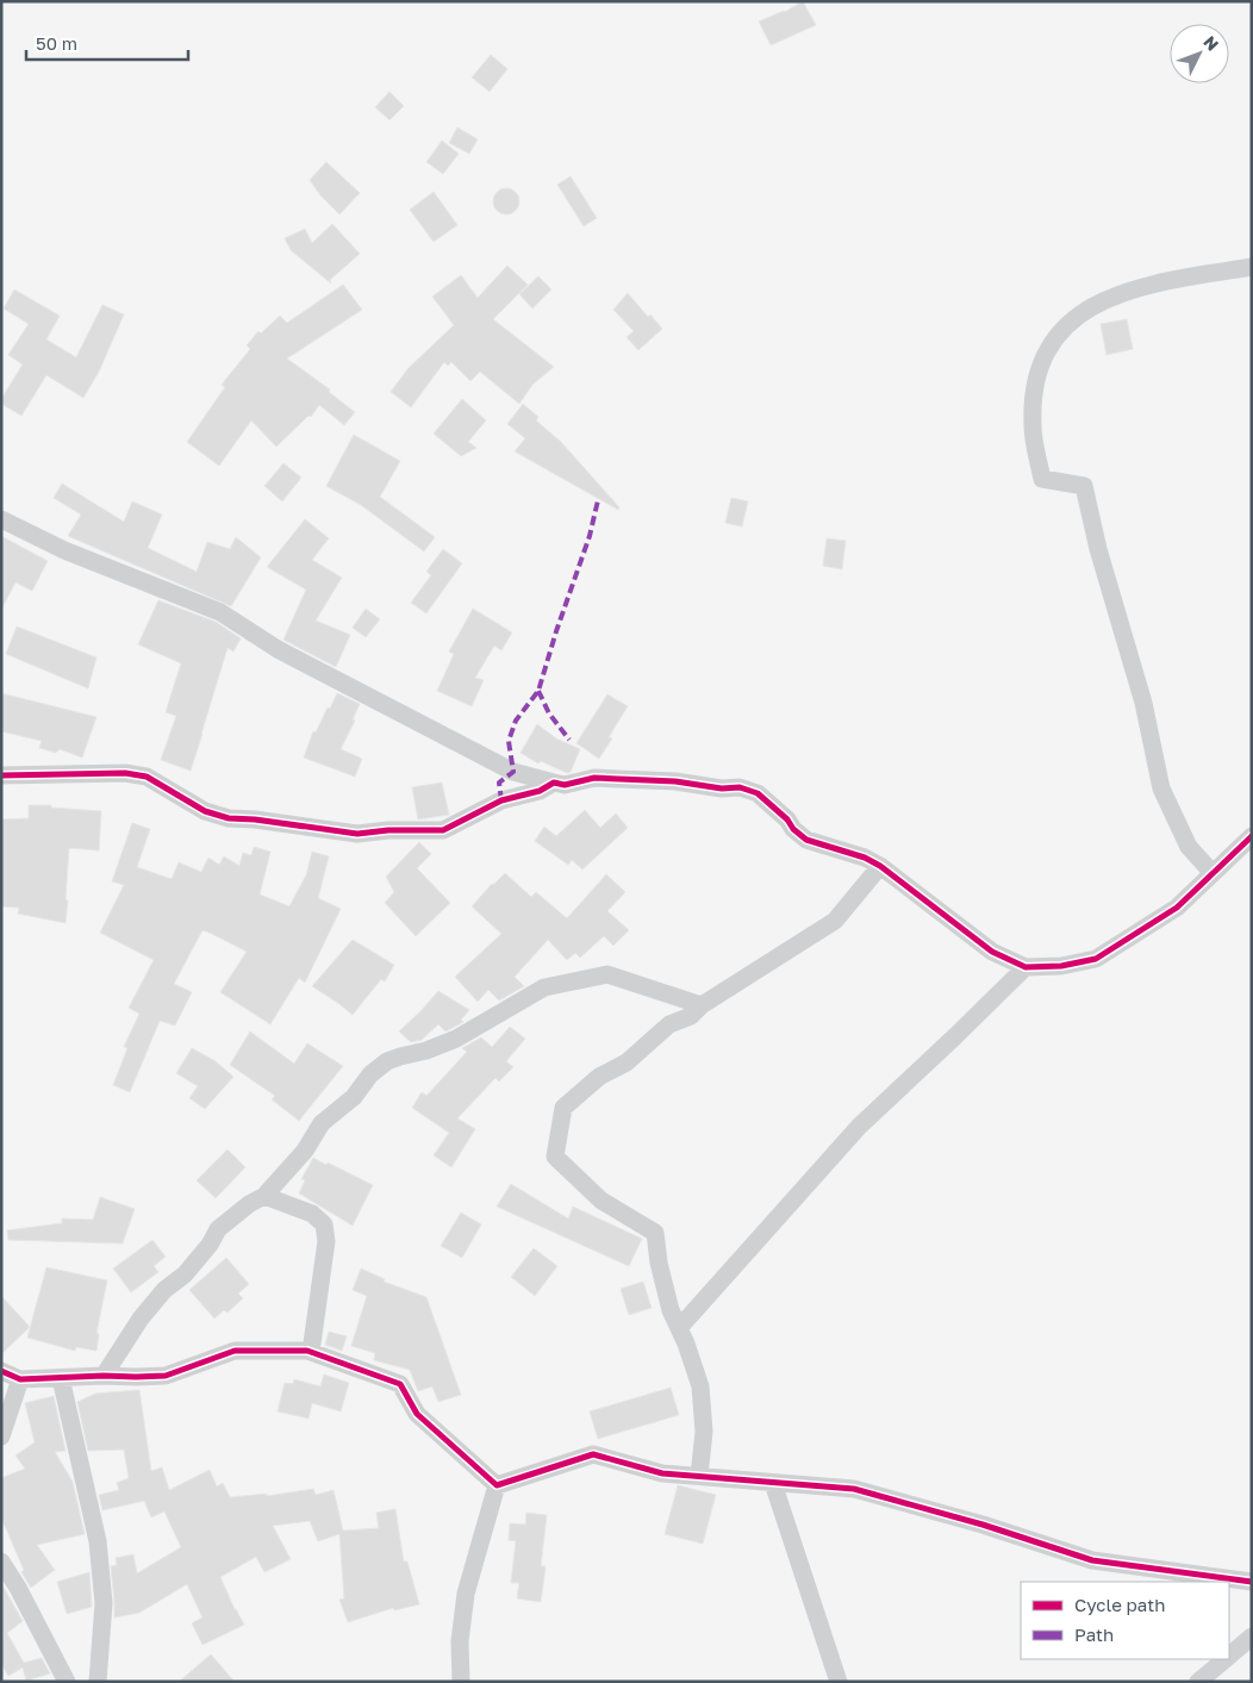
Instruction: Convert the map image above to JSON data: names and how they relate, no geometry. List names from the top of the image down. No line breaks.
{"legend":["Cycle path","Path"],"scale_bar":"50 m","north":"top right"}
